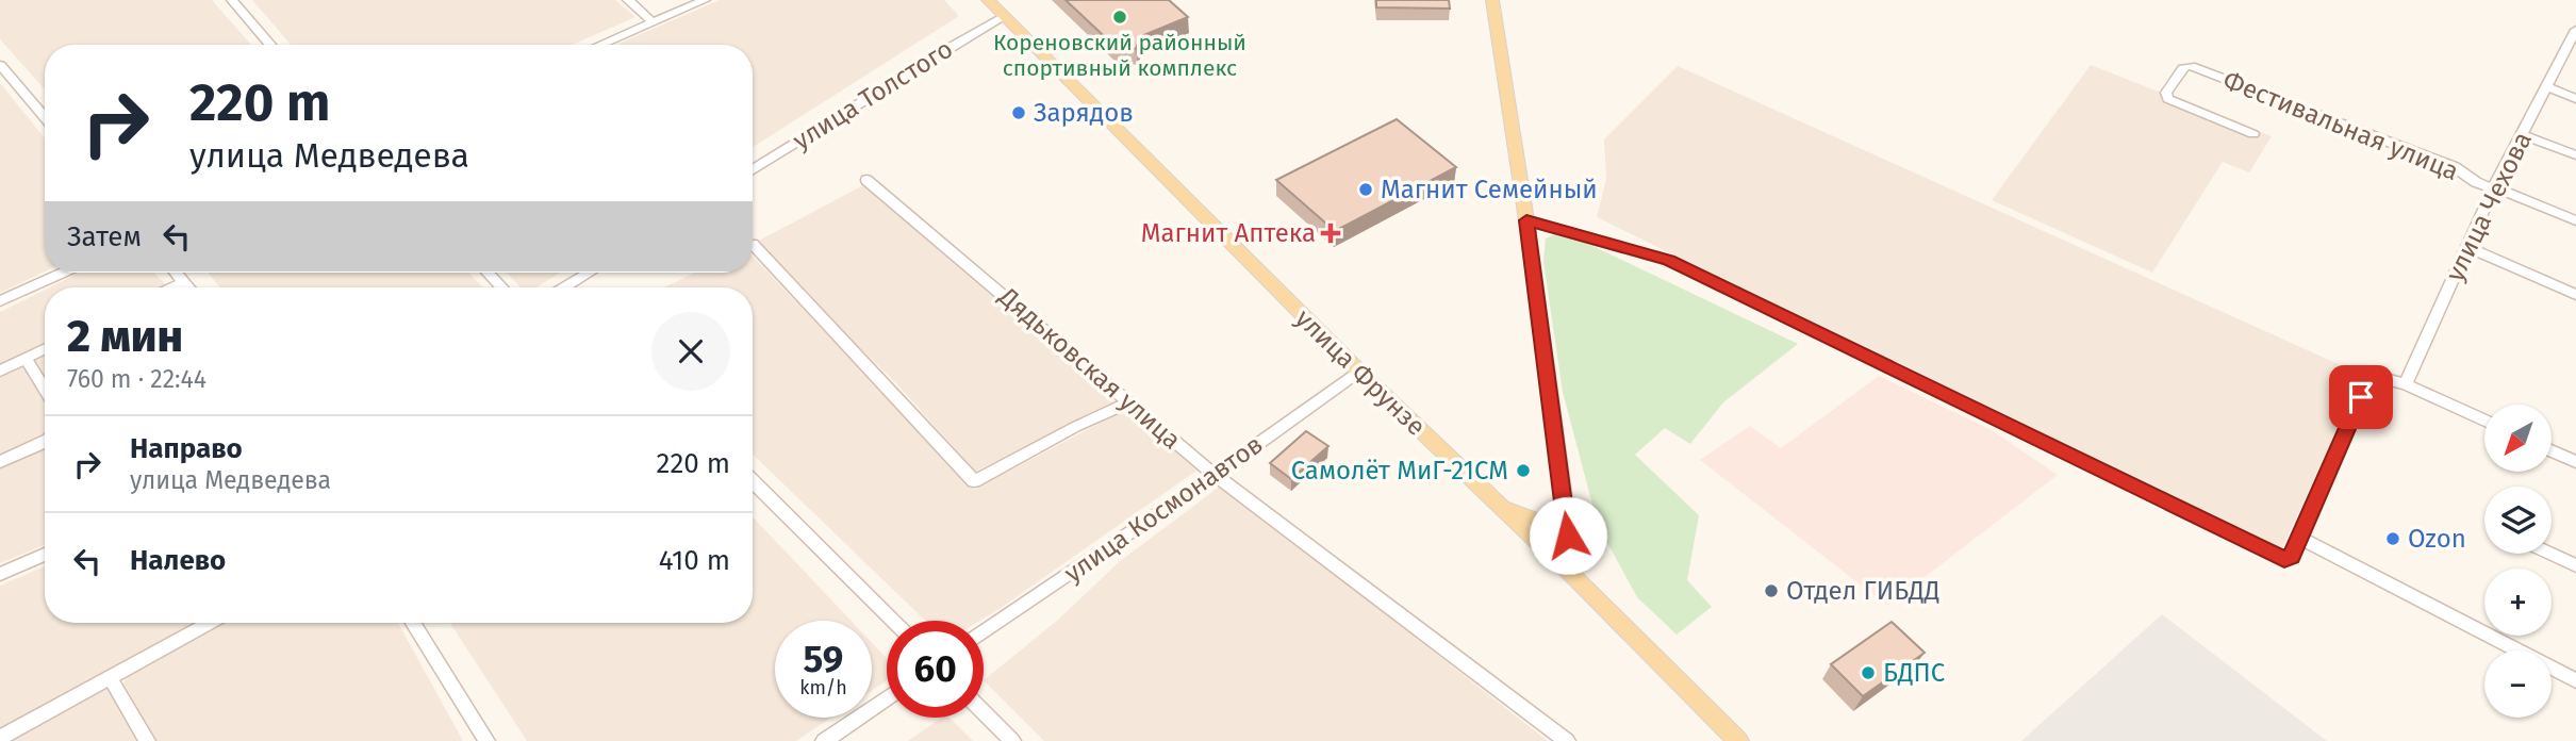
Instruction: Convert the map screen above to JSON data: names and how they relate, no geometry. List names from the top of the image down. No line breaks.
{"streets":{"main road":["улица Фрунзе"],"street":["улица Толстого","Фестивальная улица","улица Чехова","Дядьковская улица","улица Космонавтов"]},"crossings":[["улица Толстого","улица Фрунзе"],["Фестивальная улица","улица Чехова"],["Дядьковская улица","улица Космонавтов"],["улица Фрунзе","улица Космонавтов"]],"places":{"other":["Кореновский районный спортивный комплекс","Зарядов","Магнит Семейный","Самолёт МиГ-21СМ","Ozon","Отдел ГИБДД","БДПС"],"health":["Магнит Аптека"]},"north":"bottom left","page":{"turn":["220 m","улица Медведева"],"then":"Затем","heading":["2 мин","760 m · 22:44"],"map_buttons":["+","−"],"list":[{"name":"Направо","note":"улица Медведева","value":"220 m"},{"name":"Налево","value":"410 m"}],"speed":"59 km/h","limit":"60"}}
